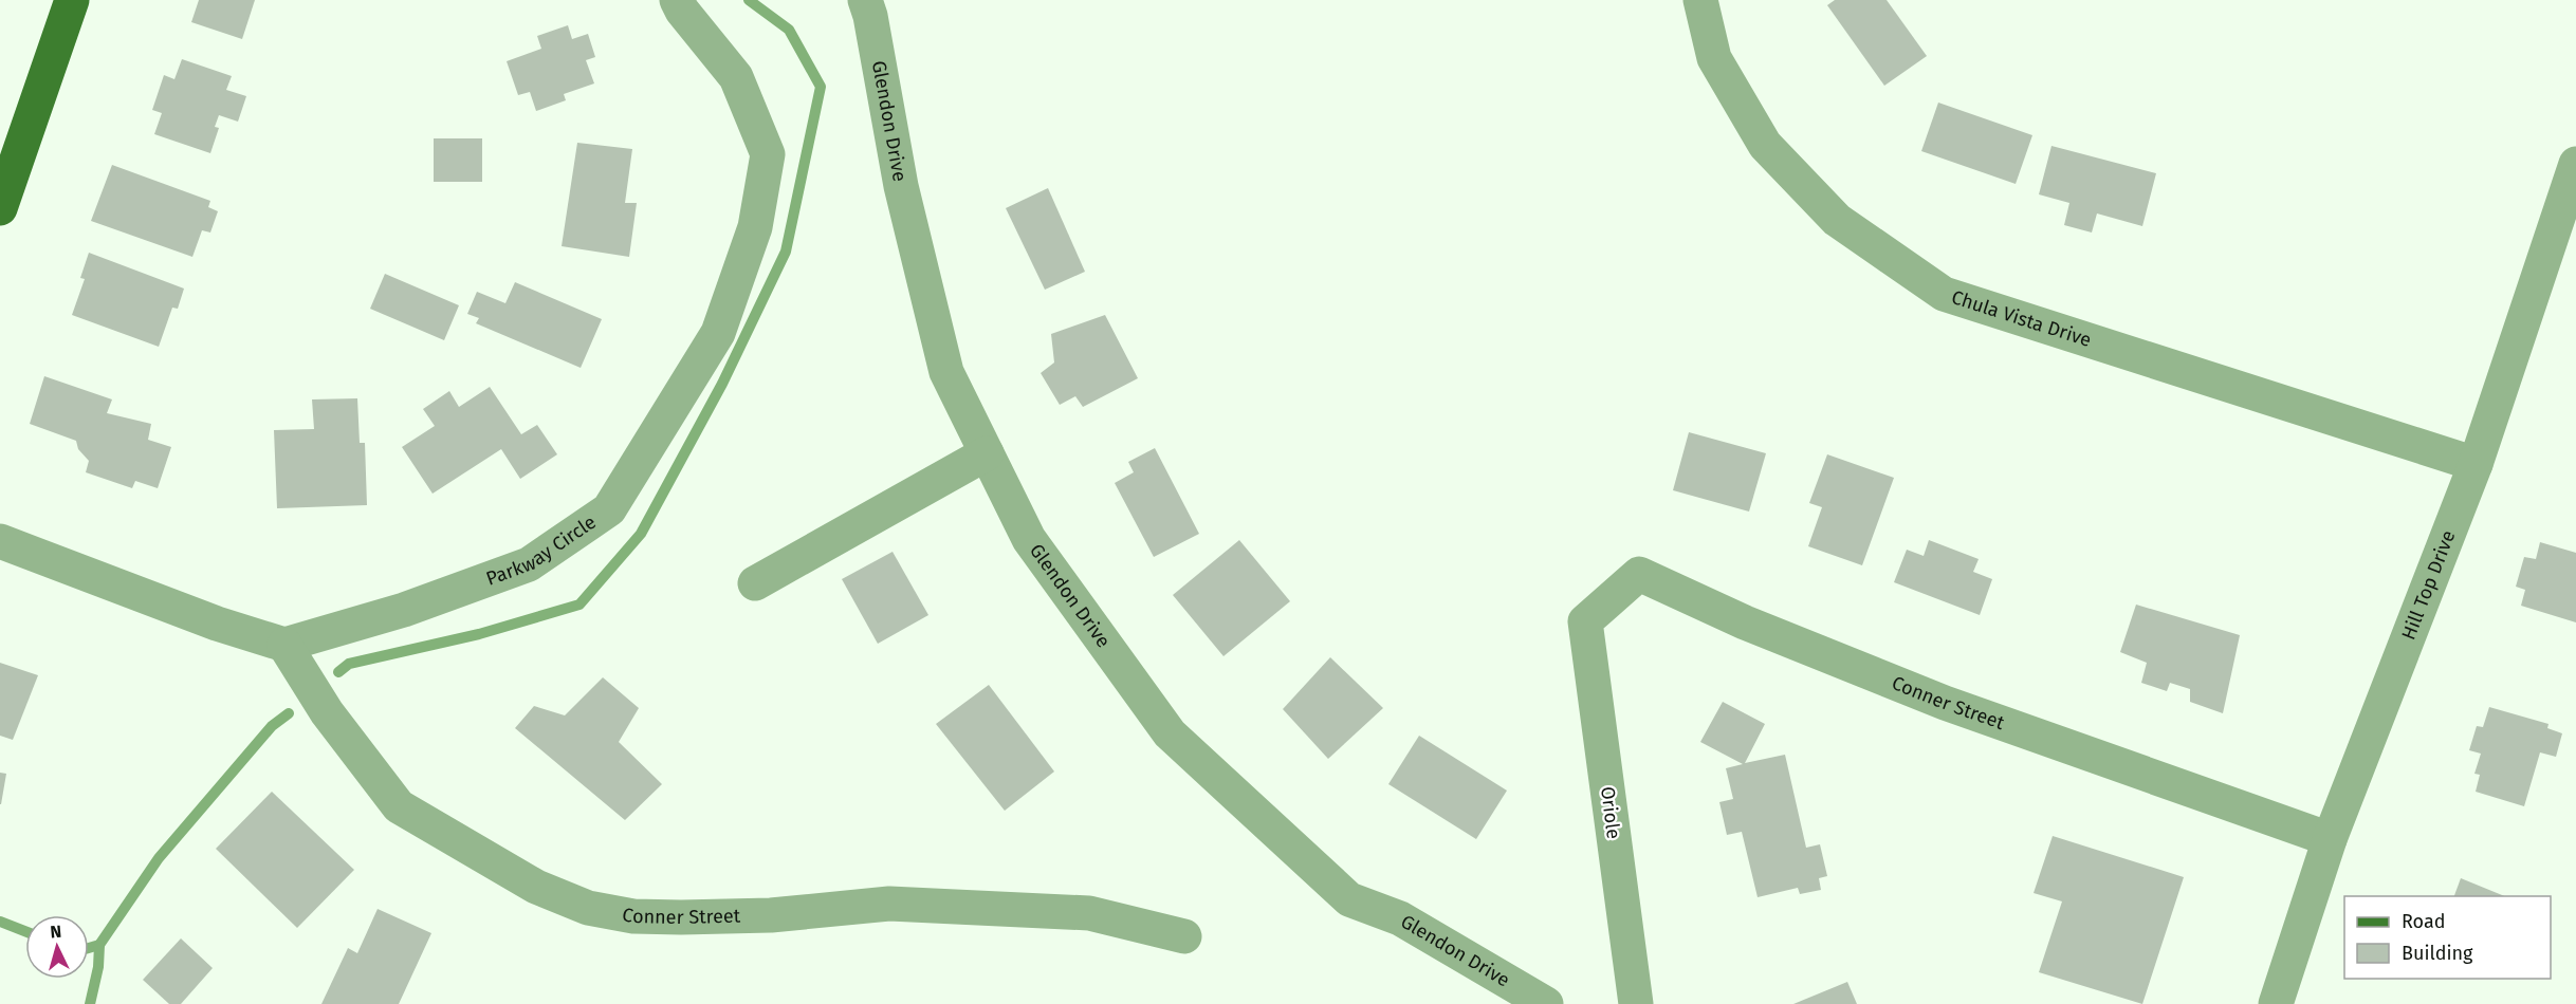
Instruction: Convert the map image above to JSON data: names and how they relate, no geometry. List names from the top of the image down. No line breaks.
{"streets":{"street":["Glendon Drive","Chula Vista Drive","Parkway Circle","Hill Top Drive","Conner Street","Oriole"]},"crossings":[["Chula Vista Drive","Hill Top Drive"],["Parkway Circle","Conner Street"],["Hill Top Drive","Conner Street"],["Conner Street","Oriole"]],"legend":["Road","Building"],"north":"top"}
